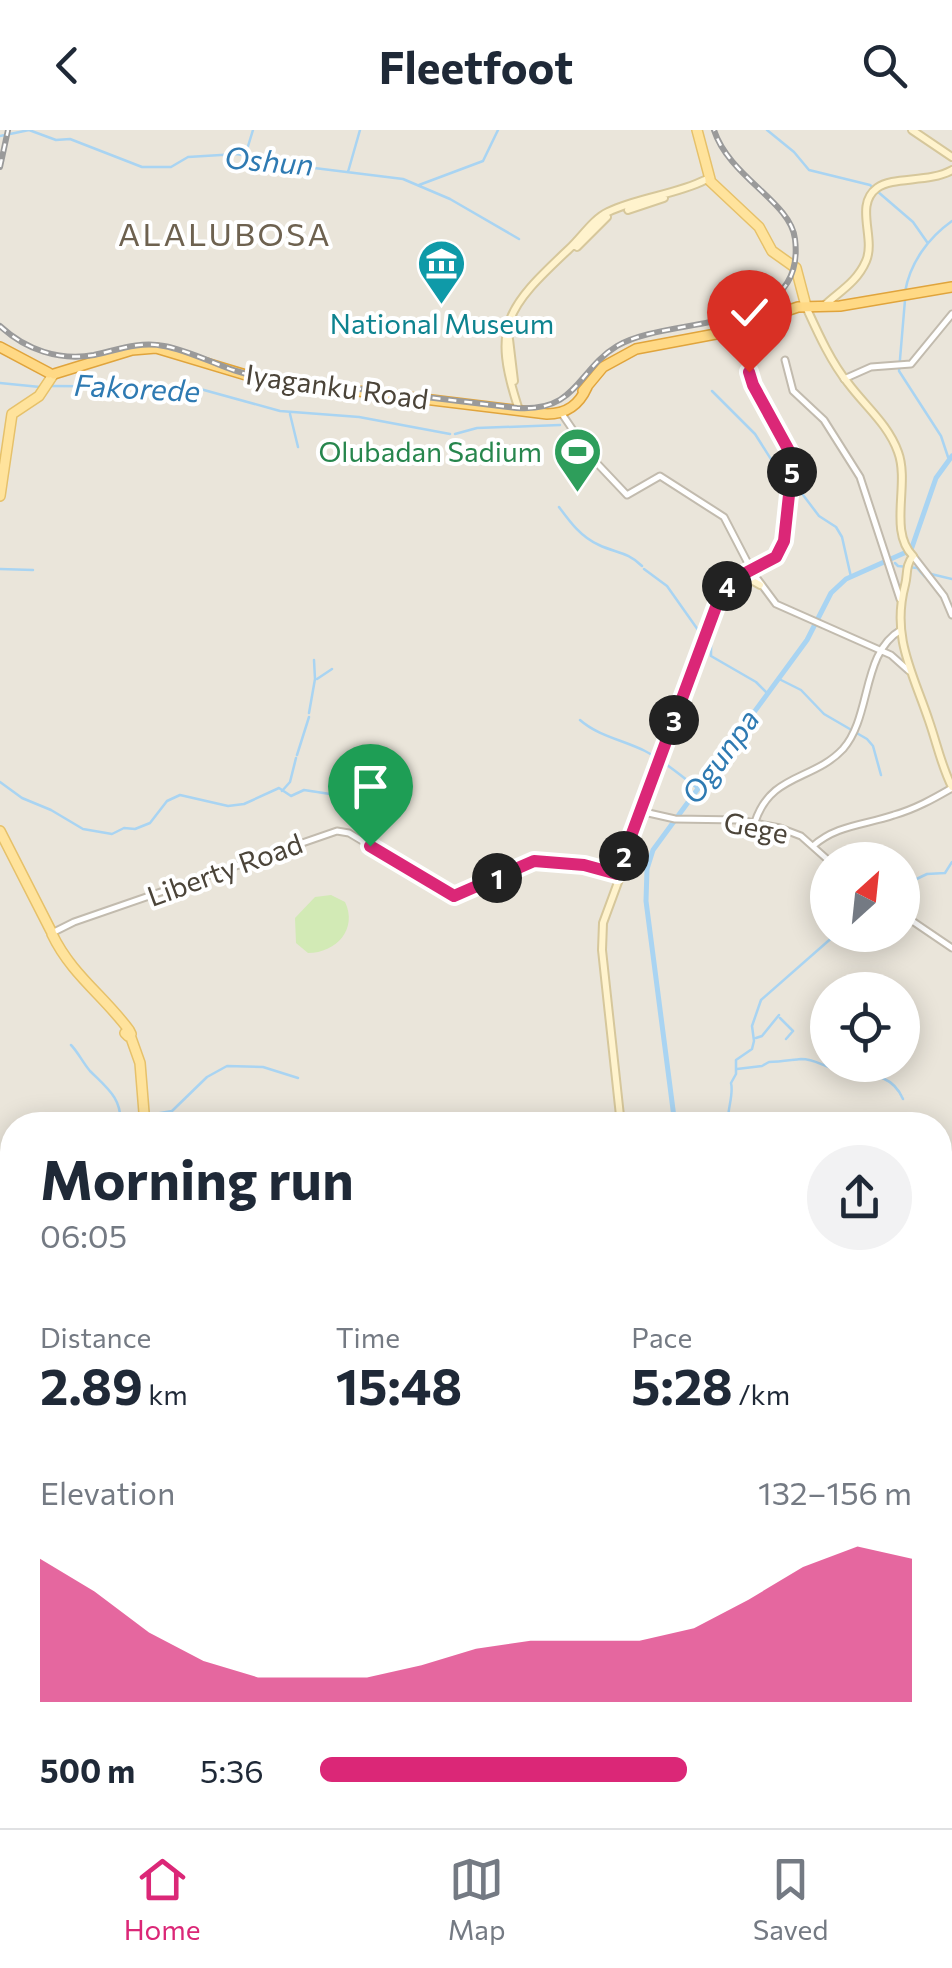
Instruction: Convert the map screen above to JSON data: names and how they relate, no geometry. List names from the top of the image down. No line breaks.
{"streets":{"highway":["Iyaganku Road"],"street":["Gege","Liberty Road"]},"districts":["ALALUBOSA"],"water":["Oshun","Fakorede","Ogunpa"],"places":{"museum":["National Museum"],"sports":["Olubadan Sadium"]},"north":"top right","page":{"header":"Fleetfoot","pins":["5","4","3","2","1"],"heading":["Morning run","06:05"],"stats":[["Distance","2.89 km"],["Time","15:48"],["Pace","5:28 /km"]],"chart":["Elevation","132–156 m"],"list":[{"name":"500 m","note":"5:36"}],"tabs":["Home","Map","Saved"]}}
